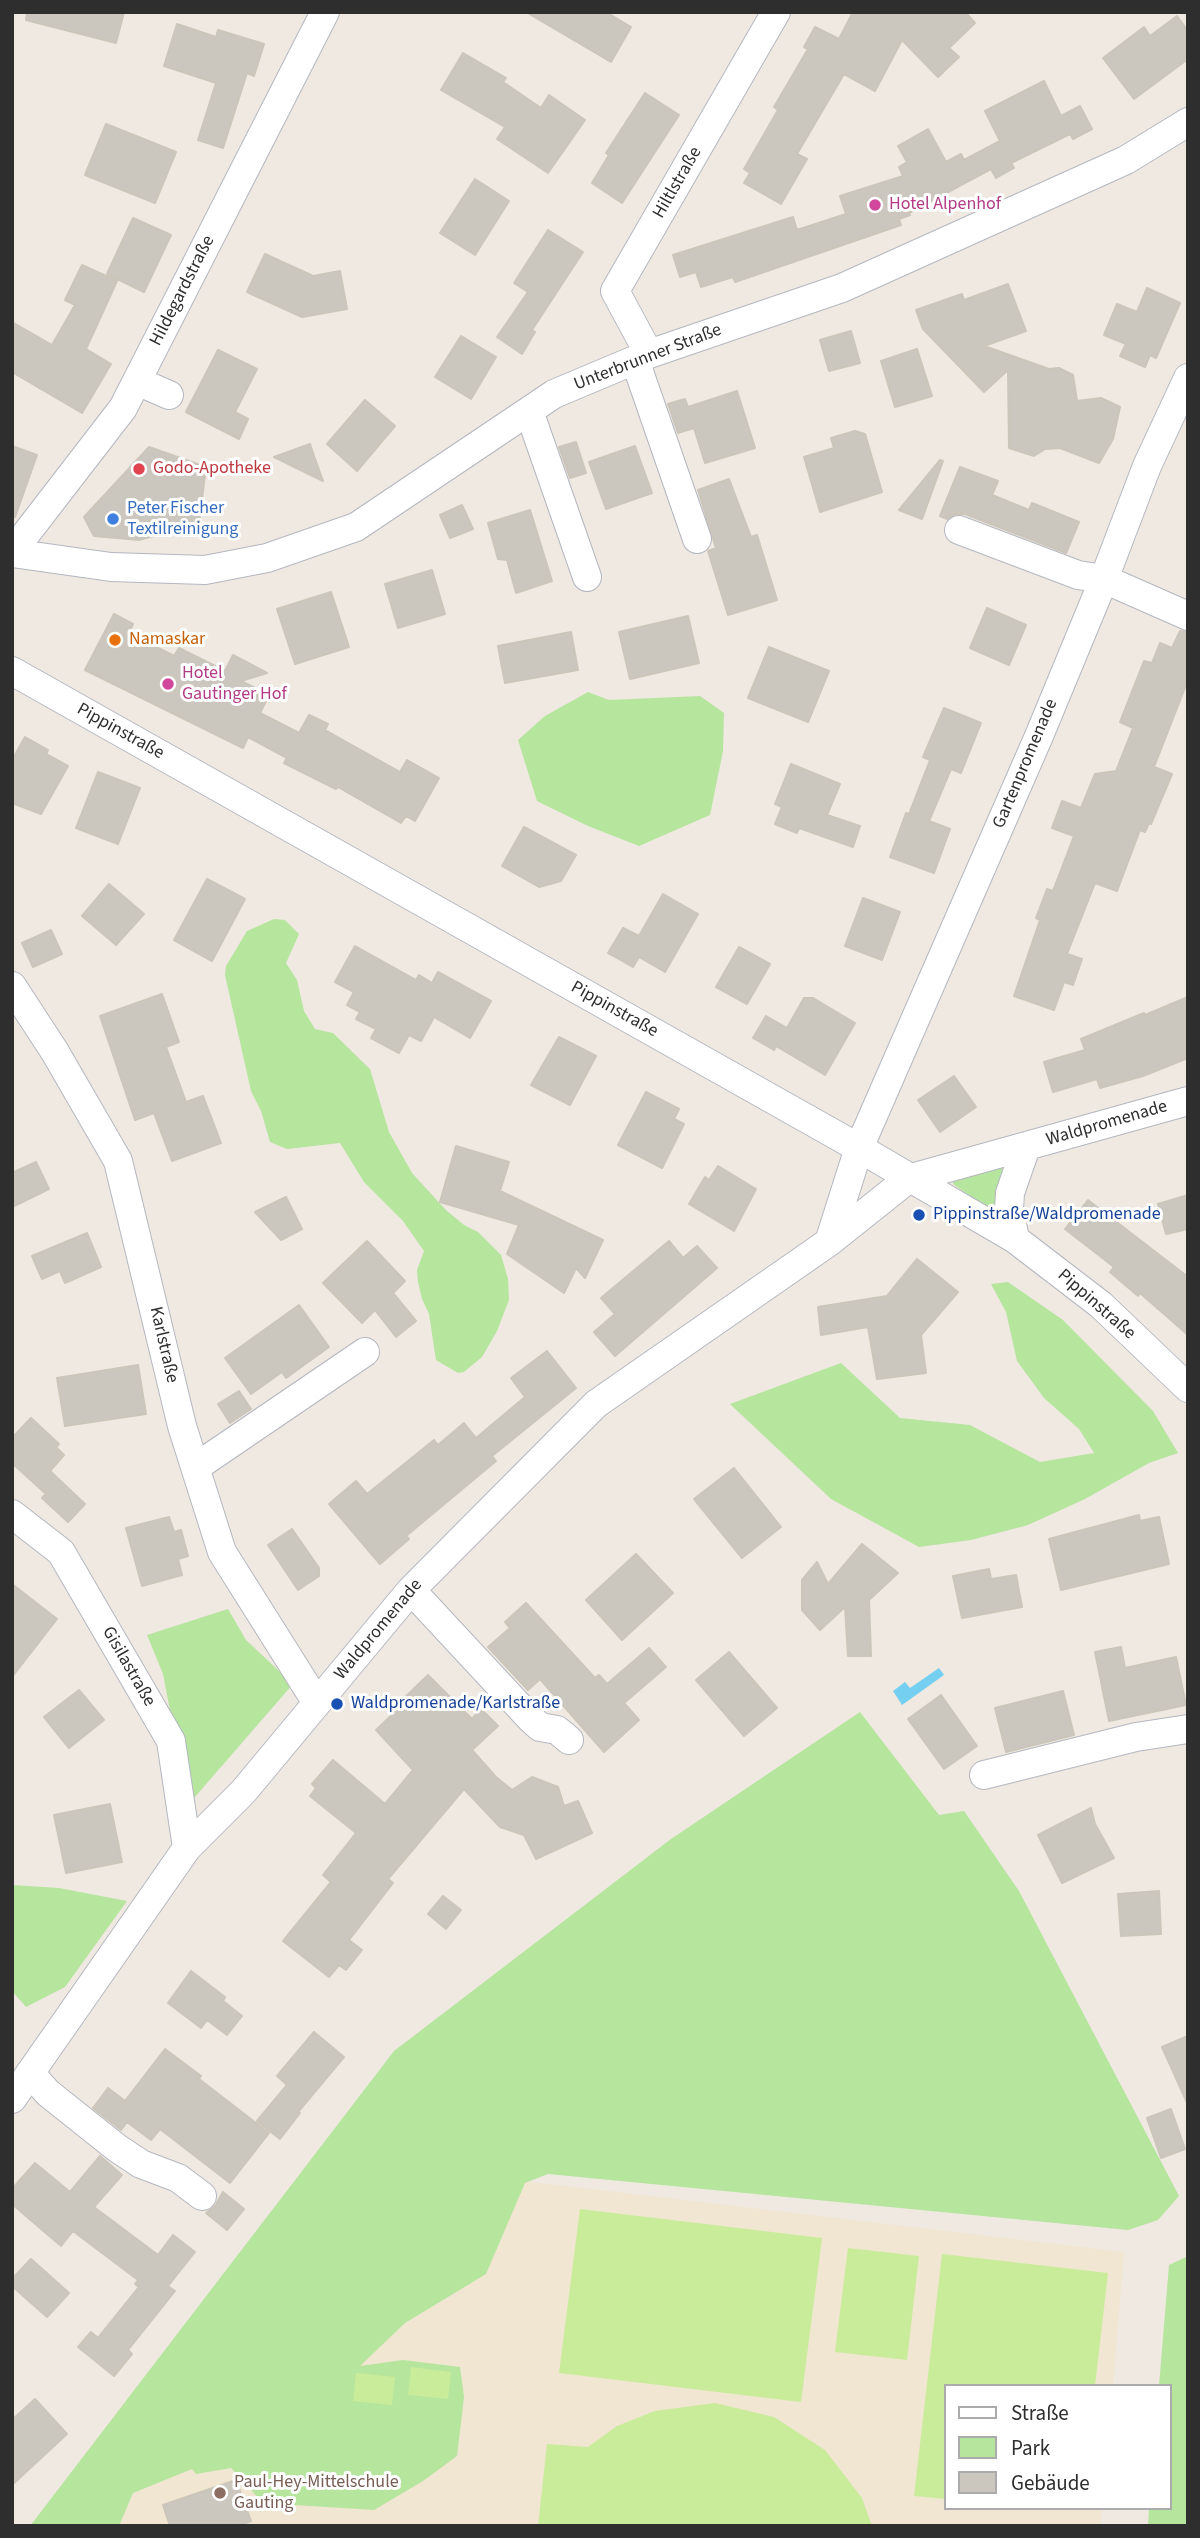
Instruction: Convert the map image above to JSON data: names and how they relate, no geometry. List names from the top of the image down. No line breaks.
{"streets":{"street":["Hiltlstraße","Hildegardstraße","Unterbrunner Straße","Pippinstraße","Gartenpromenade","Waldpromenade","Karlstraße","Gisilastraße"]},"crossings":[["Hiltlstraße","Unterbrunner Straße"],["Hildegardstraße","Unterbrunner Straße"],["Pippinstraße","Gartenpromenade"],["Pippinstraße","Waldpromenade"],["Waldpromenade","Karlstraße"],["Waldpromenade","Gisilastraße"]],"places":["Hotel Alpenhof","Godo-Apotheke","Peter Fischer Textilreinigung","Namaskar","Hotel Gautinger Hof","Pippinstraße/Waldpromenade","Waldpromenade/Karlstraße","Paul-Hey-Mittelschule Gauting"],"legend":["Straße","Park","Gebäude"]}
